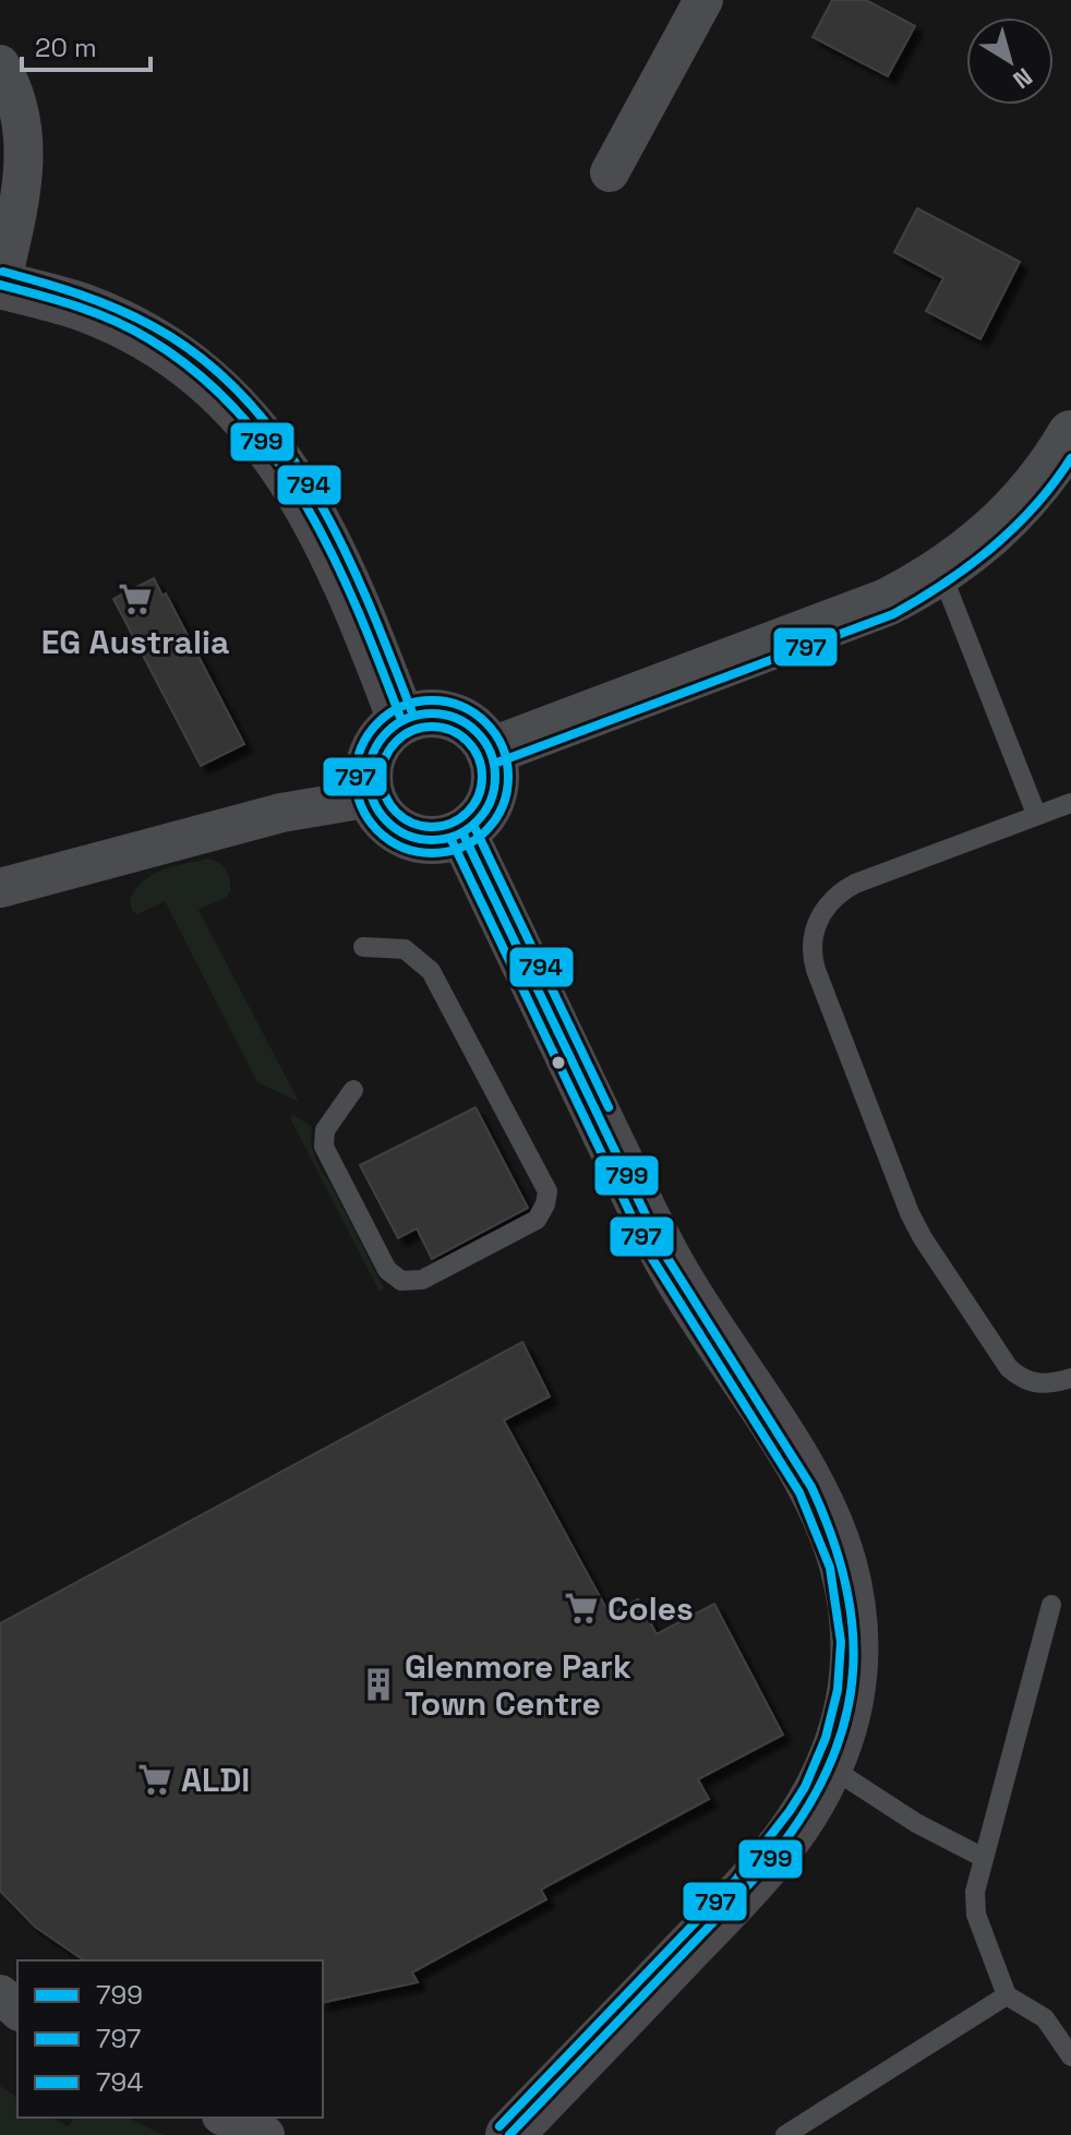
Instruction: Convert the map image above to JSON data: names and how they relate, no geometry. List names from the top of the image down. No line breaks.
{"places":{"supermarket":["EG Australia","Coles","ALDI"],"building":["Glenmore Park Town Centre"]},"lines":["transit line 794","transit line 799","transit line 797"],"legend":["799","797","794"],"scale_bar":"20 m","north":"bottom right"}
